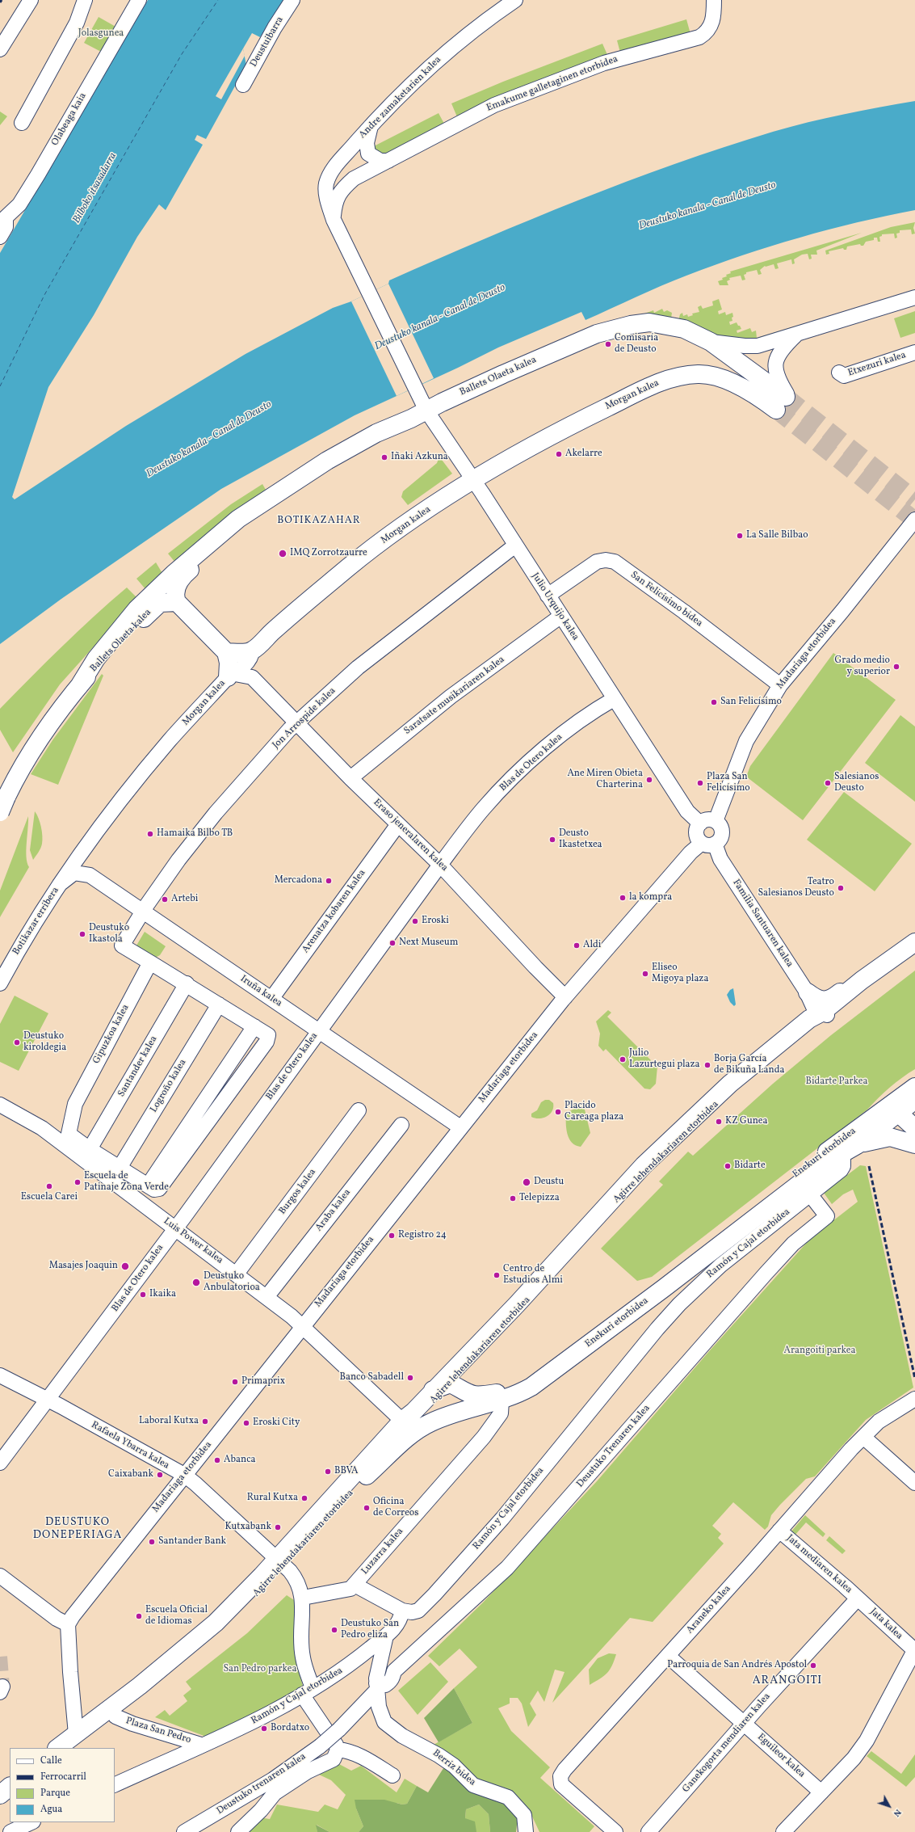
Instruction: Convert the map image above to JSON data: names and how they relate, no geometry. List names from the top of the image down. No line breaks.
{"streets":{"main road":["Ballets Olaeta kalea","Morgan kalea","Agirre lehendakariaren etorbidea","Enekuri etorbidea"],"street":["Deustuibarra","Emakume galletaginen etorbidea","Andre zamaketarien kalea","Olabeaga kaia","Etxezuri kalea","San Felicisimo bidea","Julio Urquijo kalea","Madariaga etorbidea","Saratsate musikariaren kalea","Jon Arrospide kalea","Blas de Otero kalea","Eraso jeneralaren kalea","Arenatza kobaren kalea","Botikazar erribera","Familia Santuaren kalea","Iruña kalea","Gipuzkoa kalea","Santander kalea","Logroño kalea","Burgos kalea","Araba kalea","Luis Power kalea","Ramón y Cajal etorbidea","Rafaela Ybarra kalea","Deustuko Trenaren kalea","Luzarra kalea","Jata mediaren kalea","Araneko kalea","Jata kalea","Plaza San Pedro","Ganekogorta mendiaren kalea","Eguileor kalea","Berriz bidea","Deustuko trenaren kalea"]},"crossings":[["Emakume galletaginen etorbidea","Andre zamaketarien kalea"],["Andre zamaketarien kalea","Julio Urquijo kalea"],["Ballets Olaeta kalea","Morgan kalea"],["Ballets Olaeta kalea","Julio Urquijo kalea"],["Morgan kalea","Julio Urquijo kalea"],["Morgan kalea","Botikazar erribera"],["San Felicisimo bidea","Julio Urquijo kalea"],["San Felicisimo bidea","Madariaga etorbidea"],["Julio Urquijo kalea","Madariaga etorbidea"],["Julio Urquijo kalea","Saratsate musikariaren kalea"],["Julio Urquijo kalea","Jon Arrospide kalea"],["Julio Urquijo kalea","Blas de Otero kalea"],["Julio Urquijo kalea","Familia Santuaren kalea"],["Madariaga etorbidea","Eraso jeneralaren kalea"],["Madariaga etorbidea","Familia Santuaren kalea"],["Madariaga etorbidea","Iruña kalea"],["Madariaga etorbidea","Luis Power kalea"],["Madariaga etorbidea","Rafaela Ybarra kalea"],["Saratsate musikariaren kalea","Eraso jeneralaren kalea"],["Jon Arrospide kalea","Eraso jeneralaren kalea"],["Jon Arrospide kalea","Iruña kalea"],["Jon Arrospide kalea","Gipuzkoa kalea"],["Blas de Otero kalea","Eraso jeneralaren kalea"],["Blas de Otero kalea","Iruña kalea"],["Blas de Otero kalea","Luis Power kalea"],["Blas de Otero kalea","Rafaela Ybarra kalea"],["Eraso jeneralaren kalea","Arenatza kobaren kalea"],["Arenatza kobaren kalea","Iruña kalea"],["Botikazar erribera","Iruña kalea"],["Familia Santuaren kalea","Agirre lehendakariaren etorbidea"],["Gipuzkoa kalea","Santander kalea"],["Gipuzkoa kalea","Logroño kalea"],["Agirre lehendakariaren etorbidea","Enekuri etorbidea"],["Agirre lehendakariaren etorbidea","Luis Power kalea"],["Agirre lehendakariaren etorbidea","Rafaela Ybarra kalea"],["Agirre lehendakariaren etorbidea","Plaza San Pedro"],["Enekuri etorbidea","Ramón y Cajal etorbidea"],["Enekuri etorbidea","Luzarra kalea"],["Burgos kalea","Luis Power kalea"],["Araba kalea","Luis Power kalea"],["Ramón y Cajal etorbidea","Deustuko Trenaren kalea"],["Ramón y Cajal etorbidea","Plaza San Pedro"],["Rafaela Ybarra kalea","Luzarra kalea"],["Deustuko Trenaren kalea","Berriz bidea"],["Deustuko Trenaren kalea","Deustuko trenaren kalea"],["Jata mediaren kalea","Araneko kalea"],["Jata mediaren kalea","Jata kalea"],["Jata mediaren kalea","Ganekogorta mendiaren kalea"],["Araneko kalea","Eguileor kalea"],["Jata kalea","Ganekogorta mendiaren kalea"],["Ganekogorta mendiaren kalea","Eguileor kalea"],["Berriz bidea","Deustuko trenaren kalea"]],"districts":["BOTIKAZAHAR","DEUSTUKO DONEPERIAGA","ARANGOITI"],"water":["Bilboko itsasadarra","Deustuko kanala - Canal de Deusto"],"parks":["Jolasgunea","Bidarte Parkea","Arangoiti parkea","San Pedro parkea"],"places":["Comisaría de Deusto","Akelarre","Iñaki Azkuna","La Salle Bilbao","IMQ Zorrotzaurre","Grado medio y superior","San Felicísimo","Ane Miren Obieta Charterina","Plaza San Felicísimo","Salesianos Deusto","Hamaika Bilbo TB","Deusto Ikastetxea","Mercadona","Teatro Salesianos Deusto","la kompra","Artebi","Eroski","Deustuko Ikastola","Next Museum","Aldi","Eliseo Migoya plaza","Deustuko kiroldegia","Julio Lazurtegui plaza","Borja García de Bikuña Landa","Placido Careaga plaza","KZ Gunea","Bidarte","Escuela de Patinaje Zona Verde","Deustu","Escuela Carei","Telepizza","Registro 24","Masajes Joaquin","Centro de Estudios Almi","Deustuko Anbulatorioa","Ikaika","Banco Sabadell","Primaprix","Laboral Kutxa","Eroski City","Abanca","BBVA","Caixabank","Rural Kutxa","Oficina de Correos","Kutxabank","Santander Bank","Escuela Oficial de Idiomas","Deustuko San Pedro eliza","Parroquia de San Andrés Apostol","Bordatxo"],"legend":["Calle","Ferrocarril","Parque","Agua"],"north":"bottom right"}
